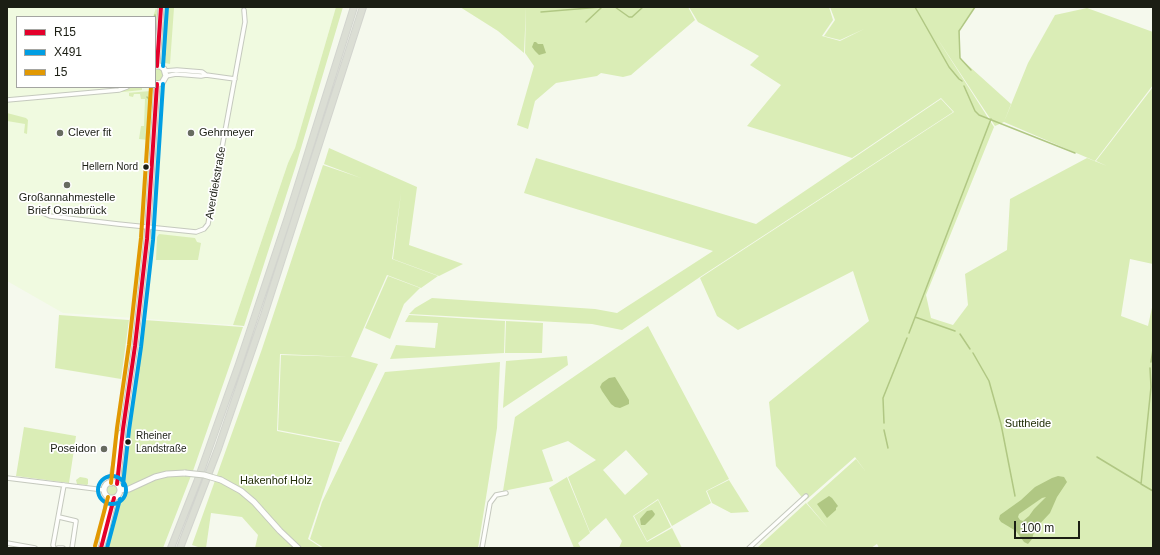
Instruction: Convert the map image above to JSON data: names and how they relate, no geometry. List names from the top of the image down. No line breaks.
{"streets":{"street":["Averdiekstraße"]},"parks":["Suttheide","Hakenhof Holz"],"places":["Clever fit","Gehrmeyer","Hellern Nord","Großannahmestelle Brief Osnabrück","Rheiner Landstraße","Poseidon"],"lines":["transit line R15","transit line X491","transit line 15"],"legend":["R15","X491","15"],"scale_bar":"100 m"}
